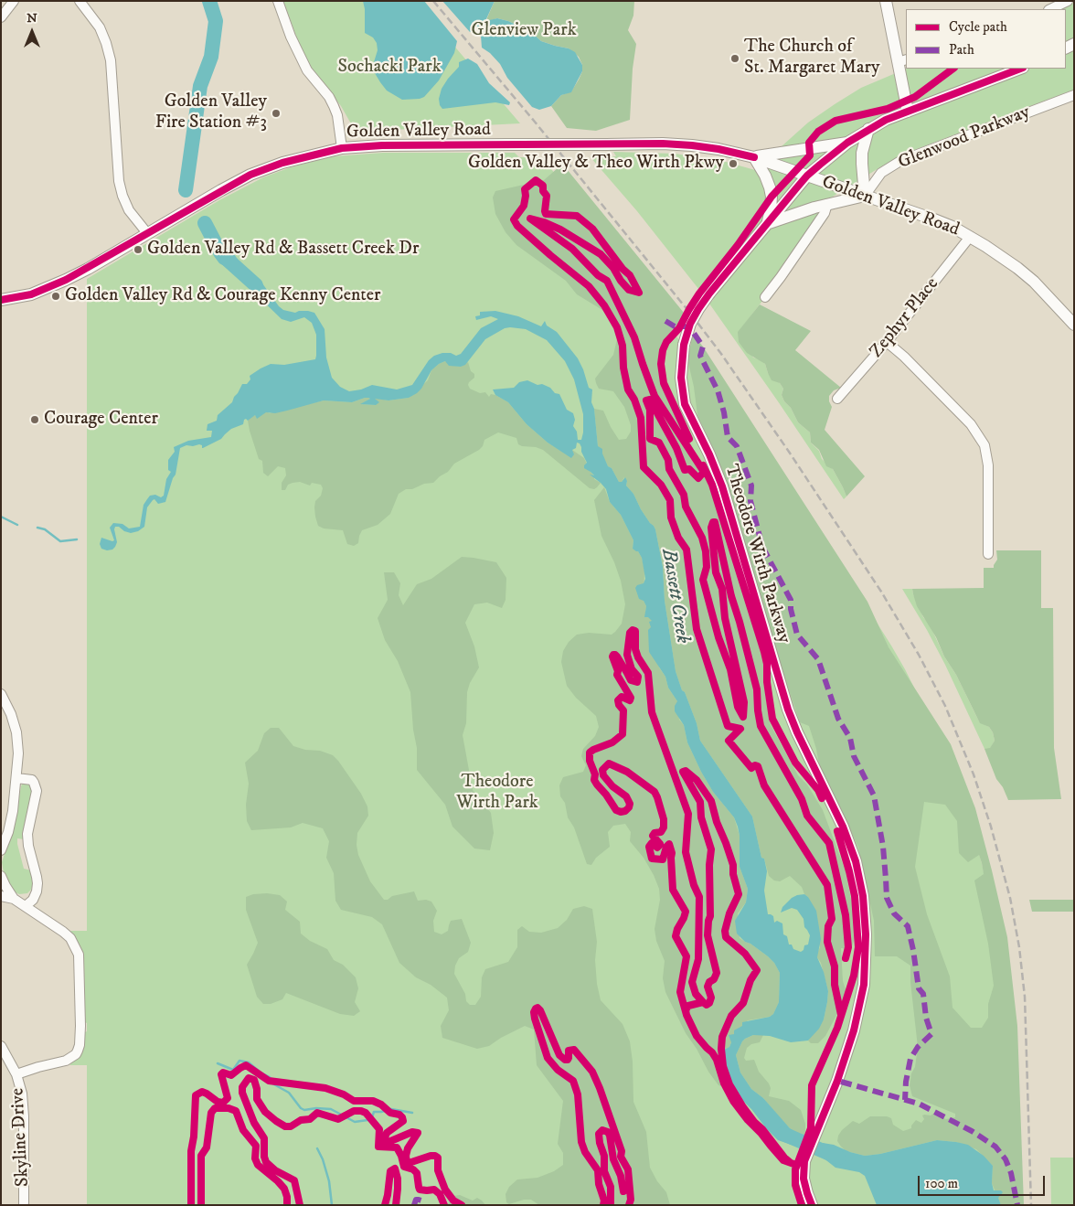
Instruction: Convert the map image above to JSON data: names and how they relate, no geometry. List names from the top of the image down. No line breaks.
{"streets":{"street":["Golden Valley Road","Glenwood Parkway","Zephyr Place","Theodore Wirth Parkway","Skyline Drive"]},"crossings":[["Golden Valley Road","Glenwood Parkway"],["Golden Valley Road","Zephyr Place"],["Golden Valley Road","Theodore Wirth Parkway"]],"water":["Bassett Creek"],"parks":["Glenview Park","Sochacki Park","Theodore Wirth Park"],"places":["The Church of St. Margaret Mary","Golden Valley Fire Station #3","Golden Valley & Theo Wirth Pkwy","Golden Valley Rd & Bassett Creek Dr","Golden Valley Rd & Courage Kenny Center","Courage Center"],"legend":["Cycle path","Path"],"scale_bar":"100 m","north":"top"}
